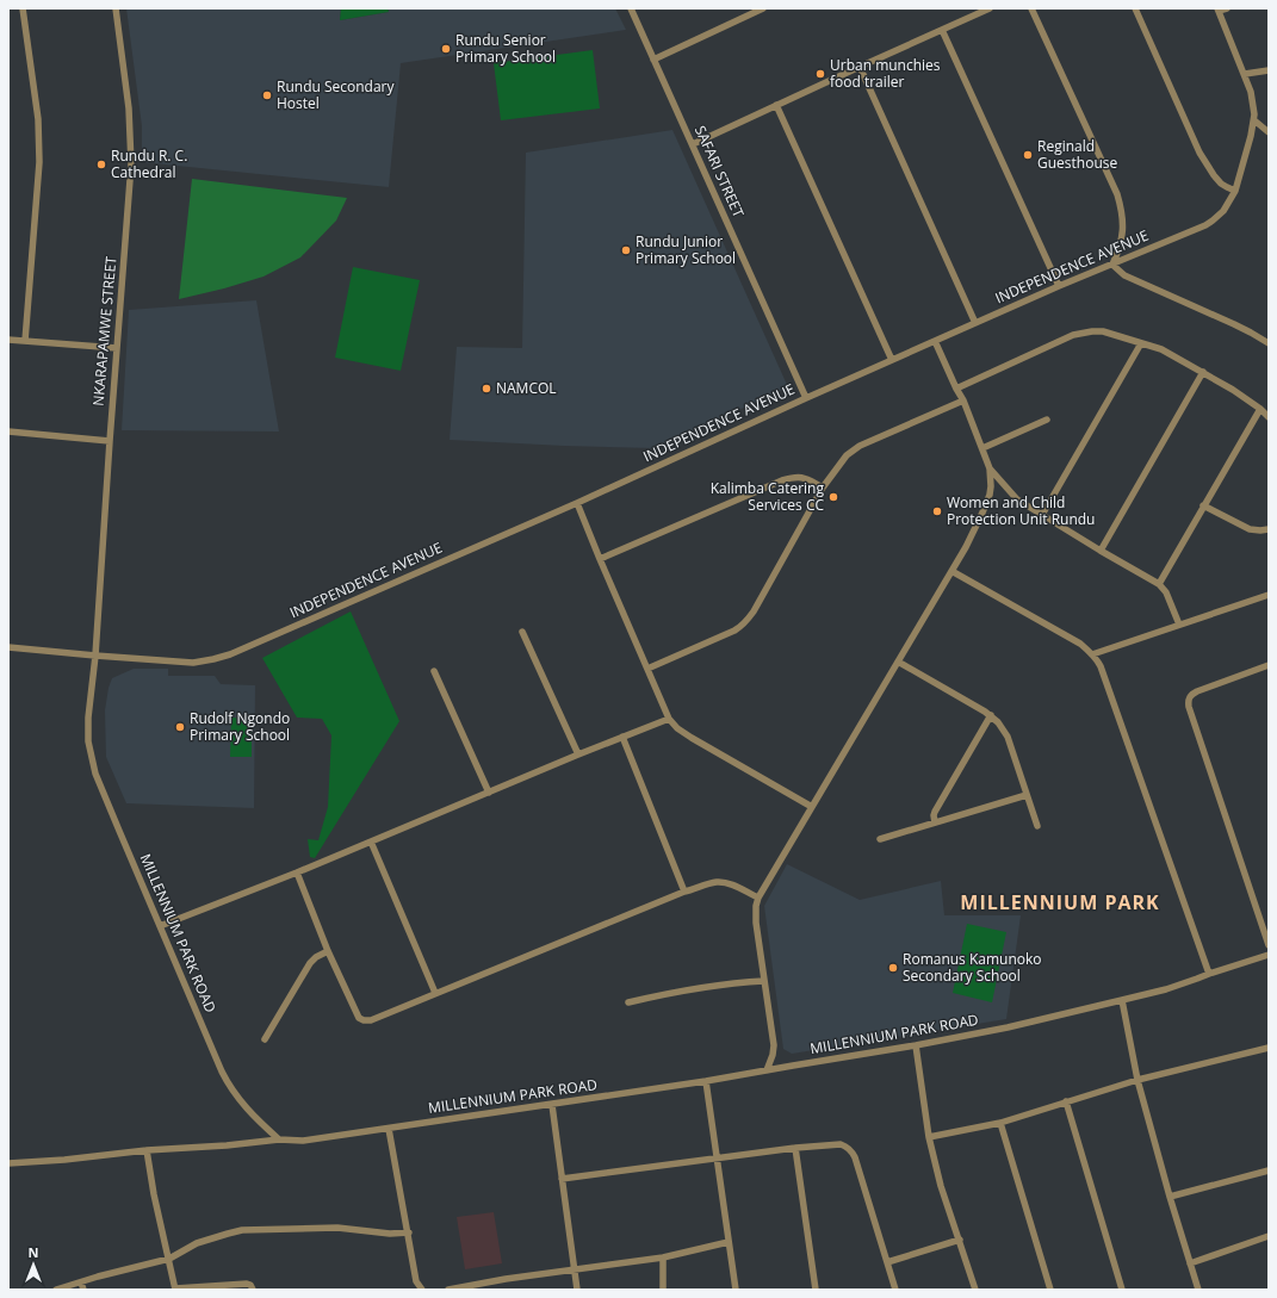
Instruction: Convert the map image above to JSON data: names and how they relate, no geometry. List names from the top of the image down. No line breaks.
{"streets":{"street":["SAFARI STREET","INDEPENDENCE AVENUE","NKARAPAMWE STREET","MILLENNIUM PARK ROAD"]},"crossings":[["SAFARI STREET","INDEPENDENCE AVENUE"],["INDEPENDENCE AVENUE","NKARAPAMWE STREET"],["INDEPENDENCE AVENUE","MILLENNIUM PARK ROAD"],["NKARAPAMWE STREET","MILLENNIUM PARK ROAD"]],"districts":["MILLENNIUM PARK"],"places":["Rundu Senior Primary School","Urban munchies food trailer","Rundu Secondary Hostel","Reginald Guesthouse","Rundu R. C. Cathedral","Rundu Junior Primary School","NAMCOL","Kalimba Catering Services CC","Women and Child Protection Unit Rundu","Rudolf Ngondo Primary School","Romanus Kamunoko Secondary School"],"north":"top"}
